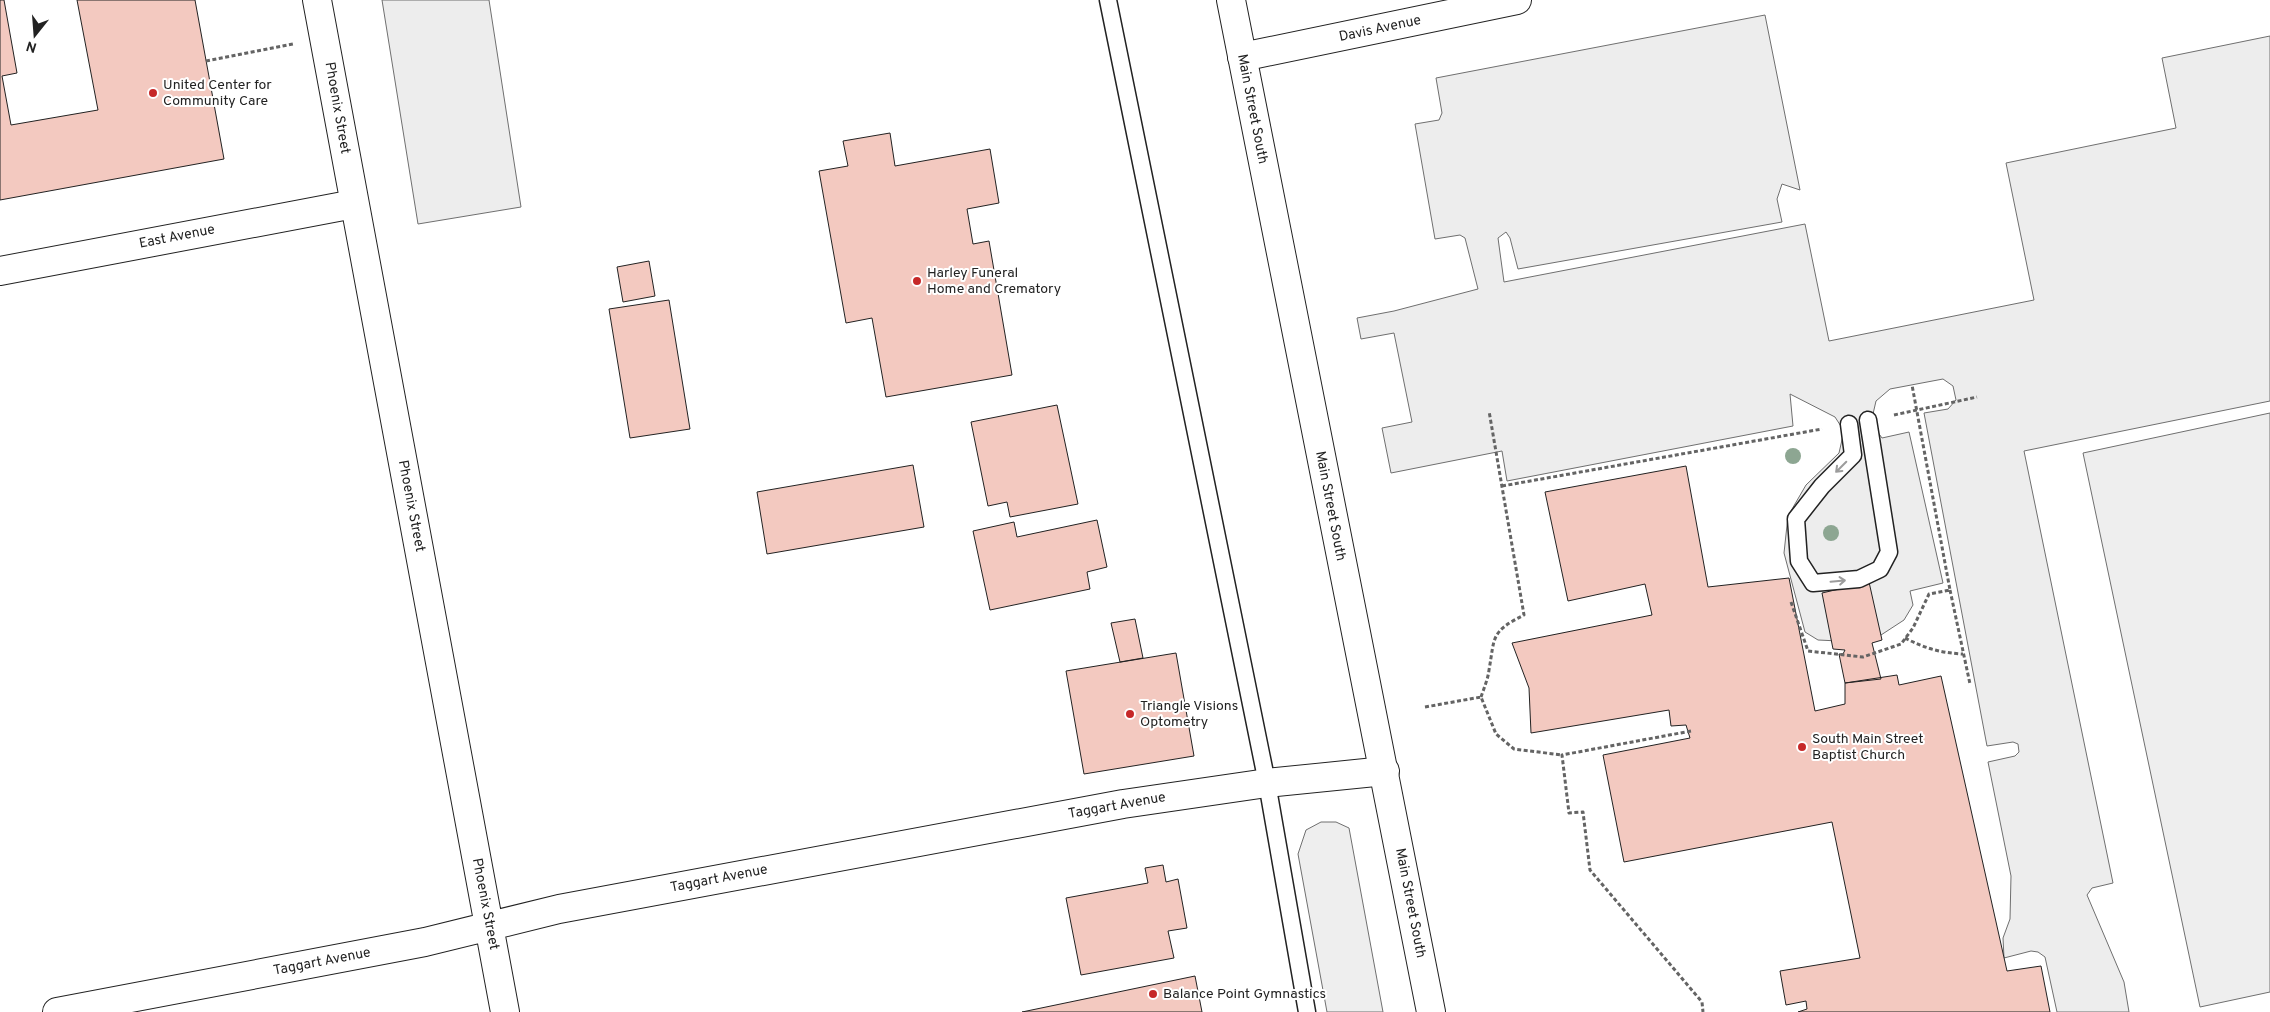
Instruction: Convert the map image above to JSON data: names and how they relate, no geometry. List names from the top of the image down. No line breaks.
{"streets":{"street":["Davis Avenue","Phoenix Street","Main Street South","East Avenue","Taggart Avenue"]},"crossings":[["Davis Avenue","Main Street South"],["Phoenix Street","East Avenue"],["Phoenix Street","Taggart Avenue"],["Main Street South","Taggart Avenue"]],"places":["United Center for Community Care","Harley Funeral Home and Crematory","Triangle Visions Optometry","South Main Street Baptist Church","Balance Point Gymnastics"],"north":"bottom"}
